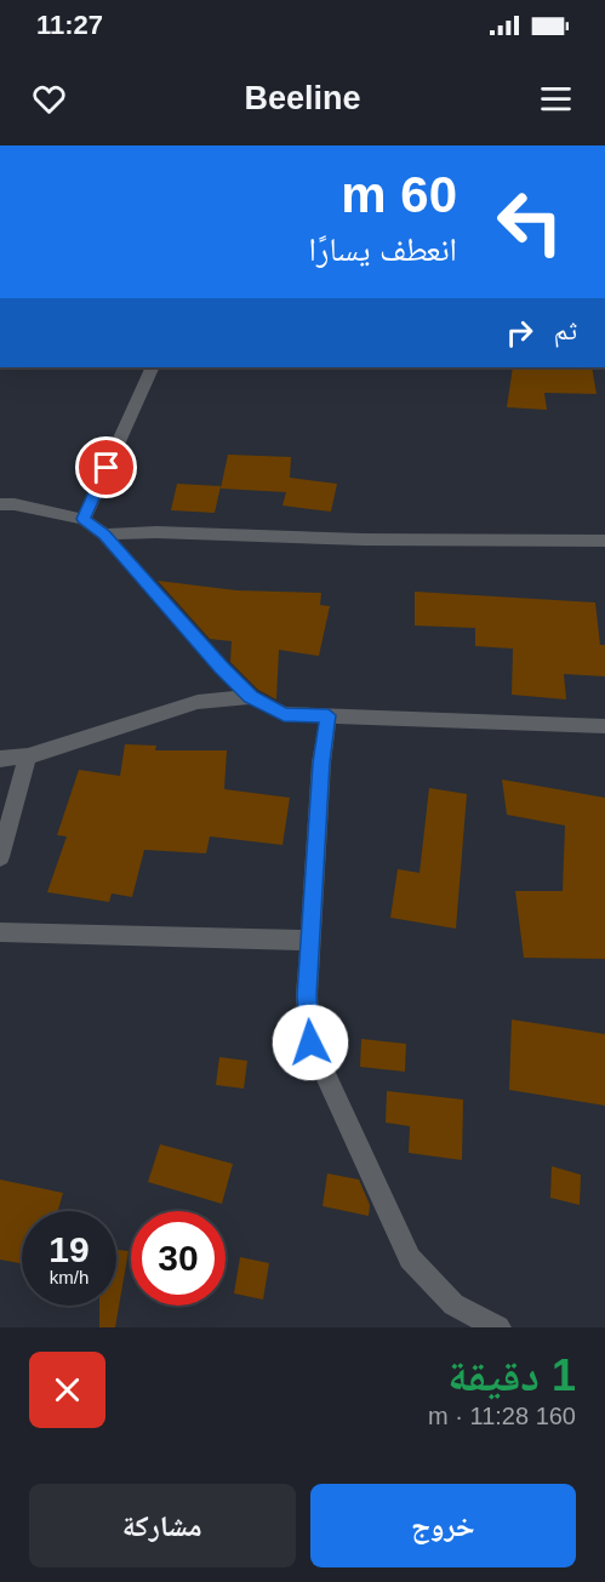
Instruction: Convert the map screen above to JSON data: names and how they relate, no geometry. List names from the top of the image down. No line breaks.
{"page":{"status":"11:27","header":"Beeline","turn":["60 m","انعطف يسارًا"],"then":"ثم","speed":"19 km/h","limit":"30","heading":["1 دقيقة","160 m · 11:28"],"buttons":["خروج","مشاركة"]}}
